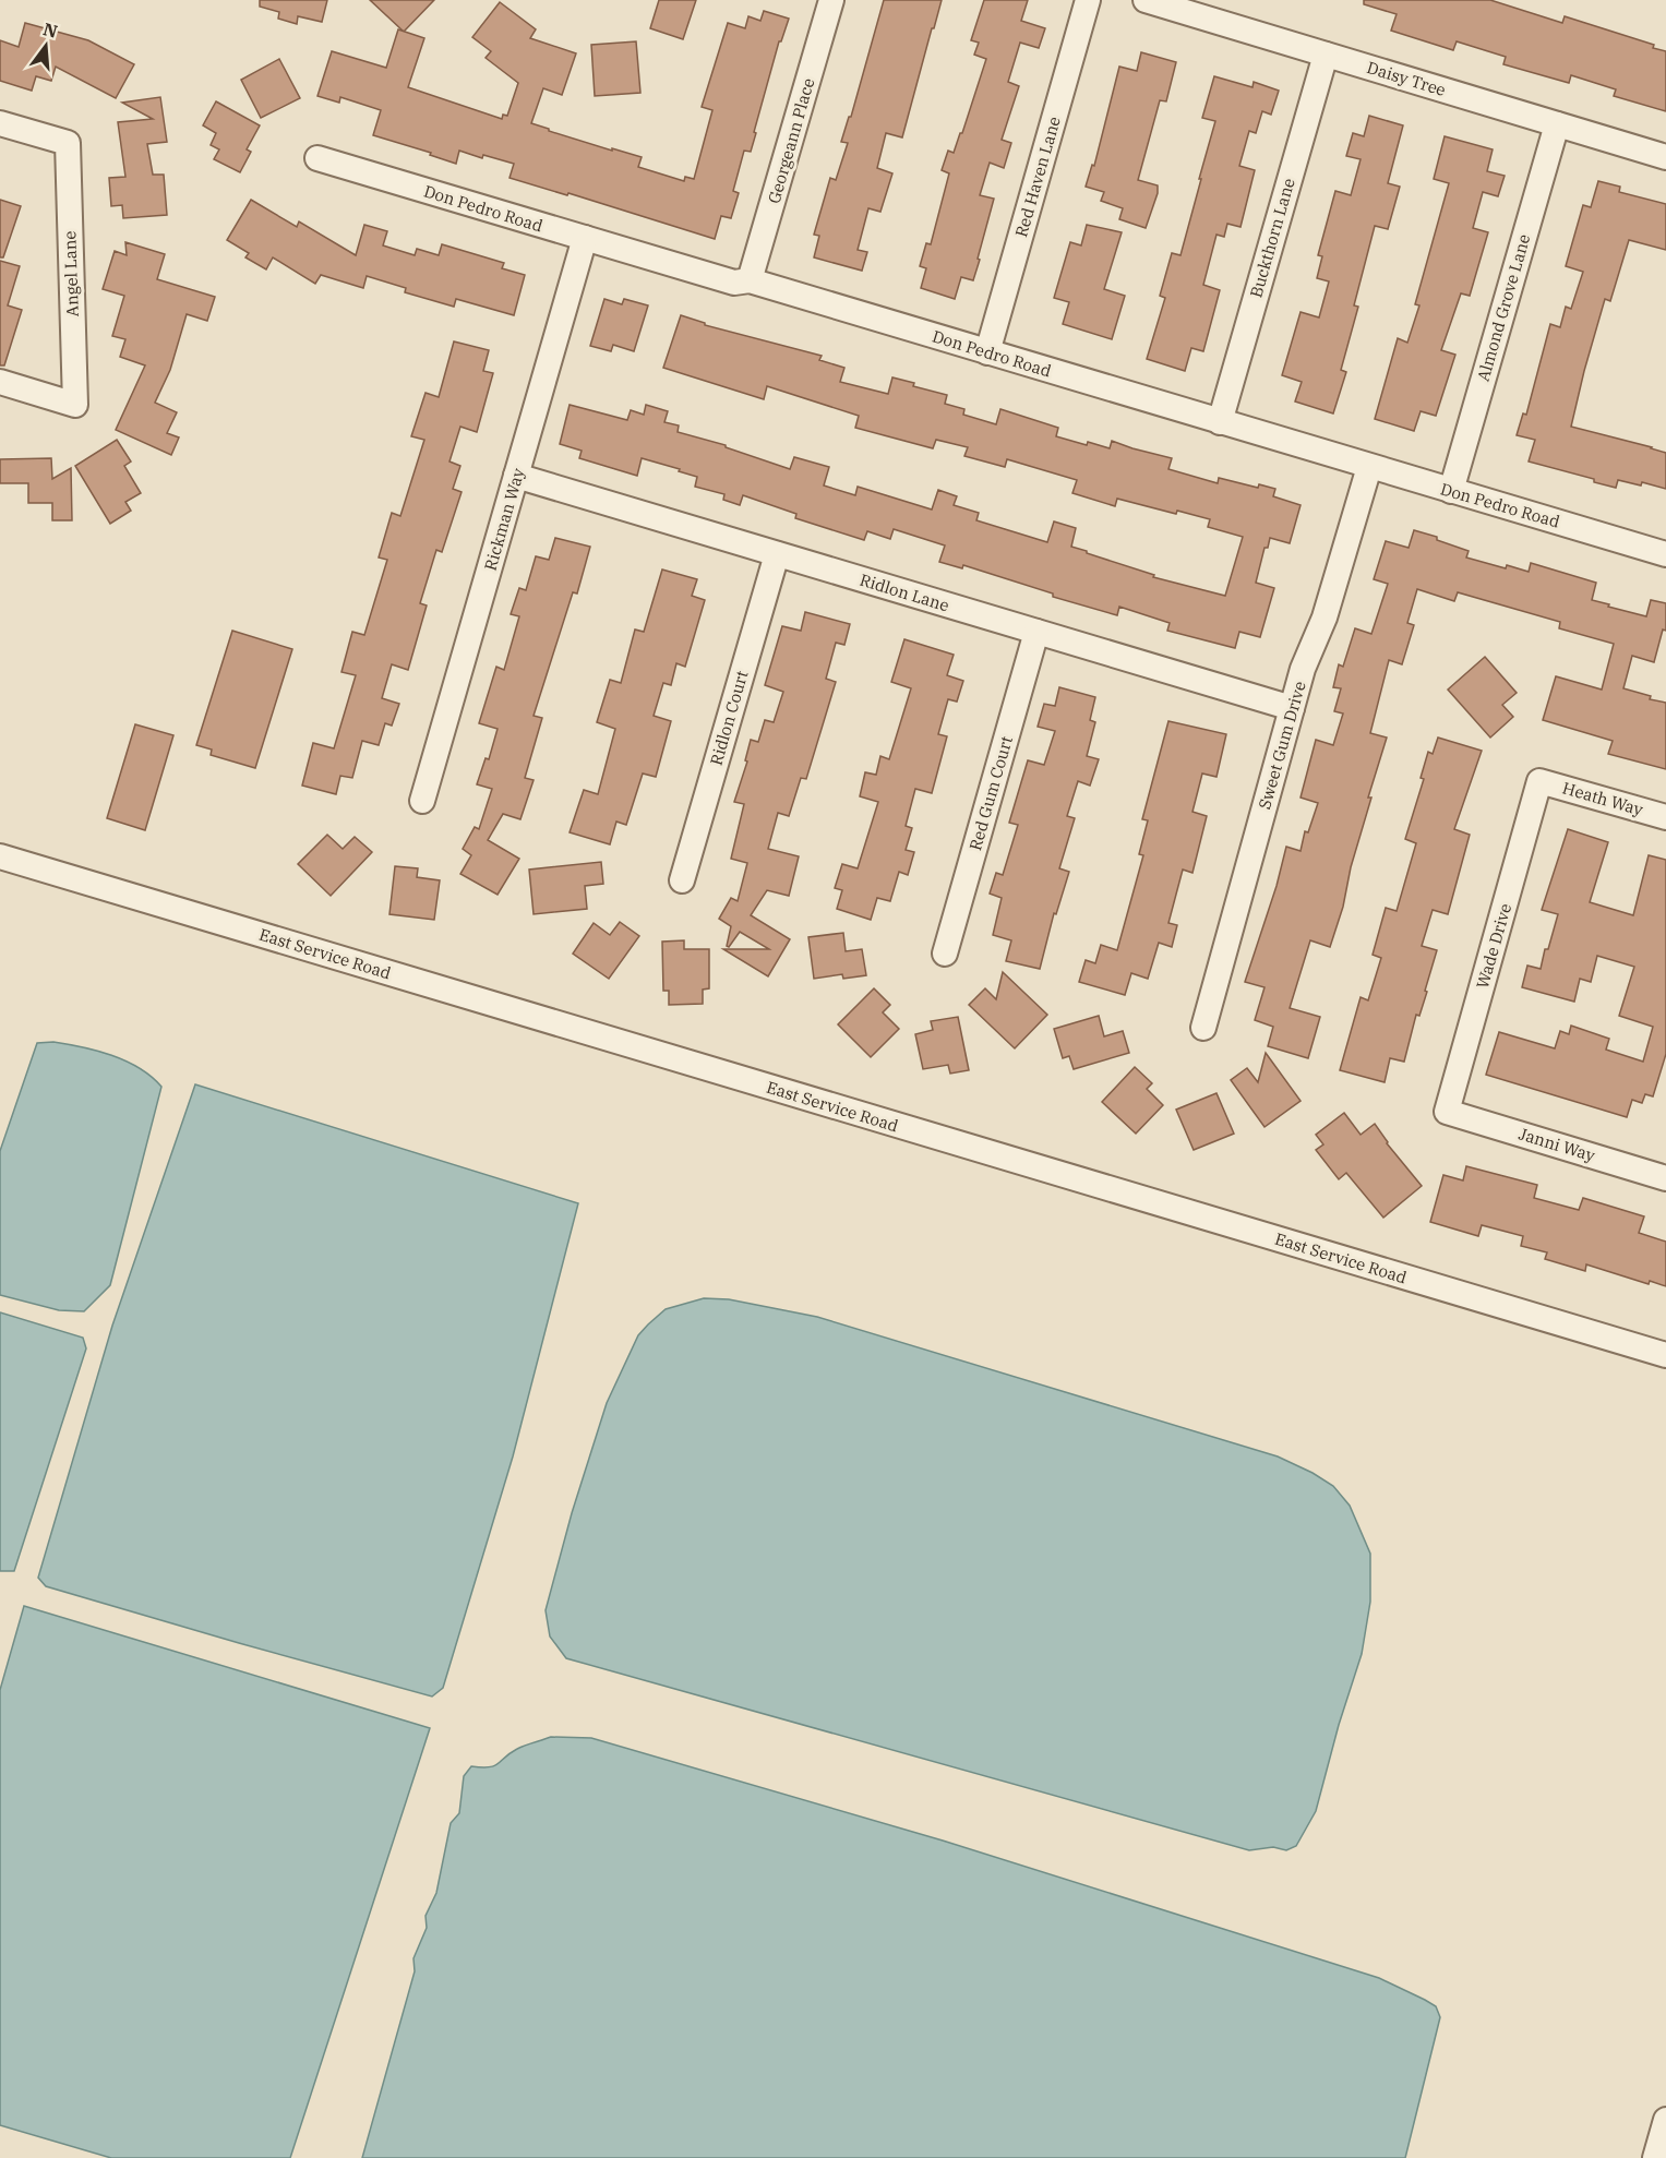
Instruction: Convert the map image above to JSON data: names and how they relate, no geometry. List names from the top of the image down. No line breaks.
{"streets":{"street":["Daisy Tree","Georgeann Place","Red Haven Lane","Don Pedro Road","Buckthorn Lane","Angel Lane","Almond Grove Lane","Rickman Way","Ridlon Lane","Ridlon Court","Sweet Gum Drive","Red Gum Court","Heath Way","Wade Drive","East Service Road","Janni Way"]},"crossings":[["Daisy Tree","Buckthorn Lane"],["Daisy Tree","Almond Grove Lane"],["Georgeann Place","Don Pedro Road"],["Red Haven Lane","Don Pedro Road"],["Don Pedro Road","Buckthorn Lane"],["Don Pedro Road","Almond Grove Lane"],["Don Pedro Road","Rickman Way"],["Don Pedro Road","Sweet Gum Drive"],["Rickman Way","Ridlon Lane"],["Ridlon Lane","Ridlon Court"],["Ridlon Lane","Sweet Gum Drive"],["Ridlon Lane","Red Gum Court"],["Heath Way","Wade Drive"],["Wade Drive","Janni Way"]],"north":"top"}
